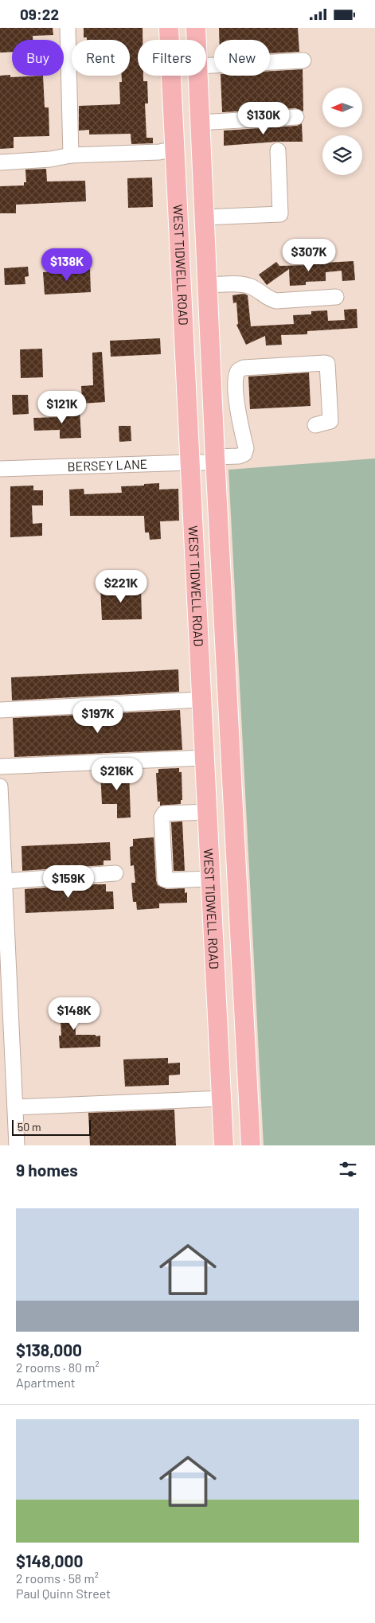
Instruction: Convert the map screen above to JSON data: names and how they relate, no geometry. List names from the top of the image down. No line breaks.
{"streets":{"main road":["WEST TIDWELL ROAD"],"street":["BERSEY LANE"]},"crossings":[["WEST TIDWELL ROAD","BERSEY LANE"]],"scale_bar":"50 m","north":"left","page":{"status":"09:22","chip":["Buy","Rent","Filters","New"],"price":["$130K","$307K","$138K","$121K","$221K","$197K","$216K","$159K","$148K"],"scale":"50 m","heading":"9 homes","list":[{"name":"$138,000","note":"2 rooms · 80 m² · Apartment"},{"name":"$148,000","note":"2 rooms · 58 m² · Paul Quinn Street"}]}}
